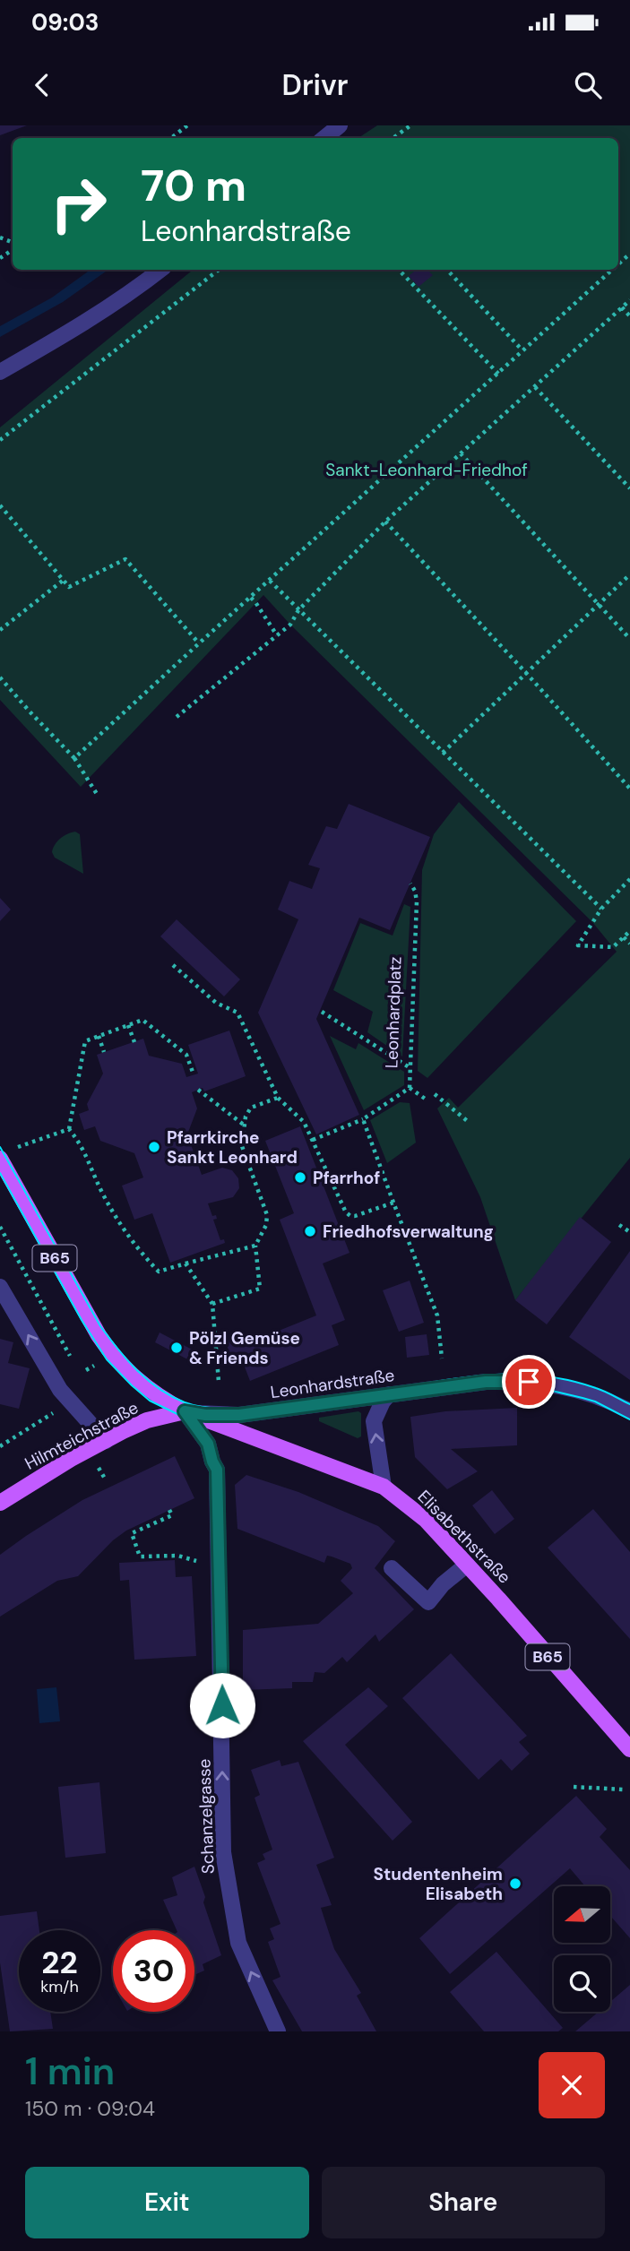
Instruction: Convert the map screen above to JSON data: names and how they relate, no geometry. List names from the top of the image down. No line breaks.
{"streets":{"main road":["B65","Hilmteichstraße","Elisabethstraße"],"street":["Leonhardstraße","Schanzelgasse"],"path":["Leonhardplatz"]},"crossings":[["B65","Leonhardstraße"],["B65","Hilmteichstraße"],["B65","Elisabethstraße"],["B65","Schanzelgasse"],["Leonhardstraße","Hilmteichstraße"],["Leonhardstraße","Elisabethstraße"],["Leonhardstraße","Schanzelgasse"],["Hilmteichstraße","Elisabethstraße"],["Hilmteichstraße","Schanzelgasse"],["Elisabethstraße","Schanzelgasse"]],"one_way":["Schanzelgasse"],"parks":["Sankt-Leonhard-Friedhof"],"places":["Pfarrkirche Sankt Leonhard","Pfarrhof","Friedhofsverwaltung","Pölzl Gemüse & Friends","Studentenheim Elisabeth"],"north":"left","page":{"status":"09:03","header":"Drivr","turn":["70 m","Leonhardstraße"],"speed":"22 km/h","limit":"30","heading":["1 min","150 m · 09:04"],"buttons":["Exit","Share"]}}
